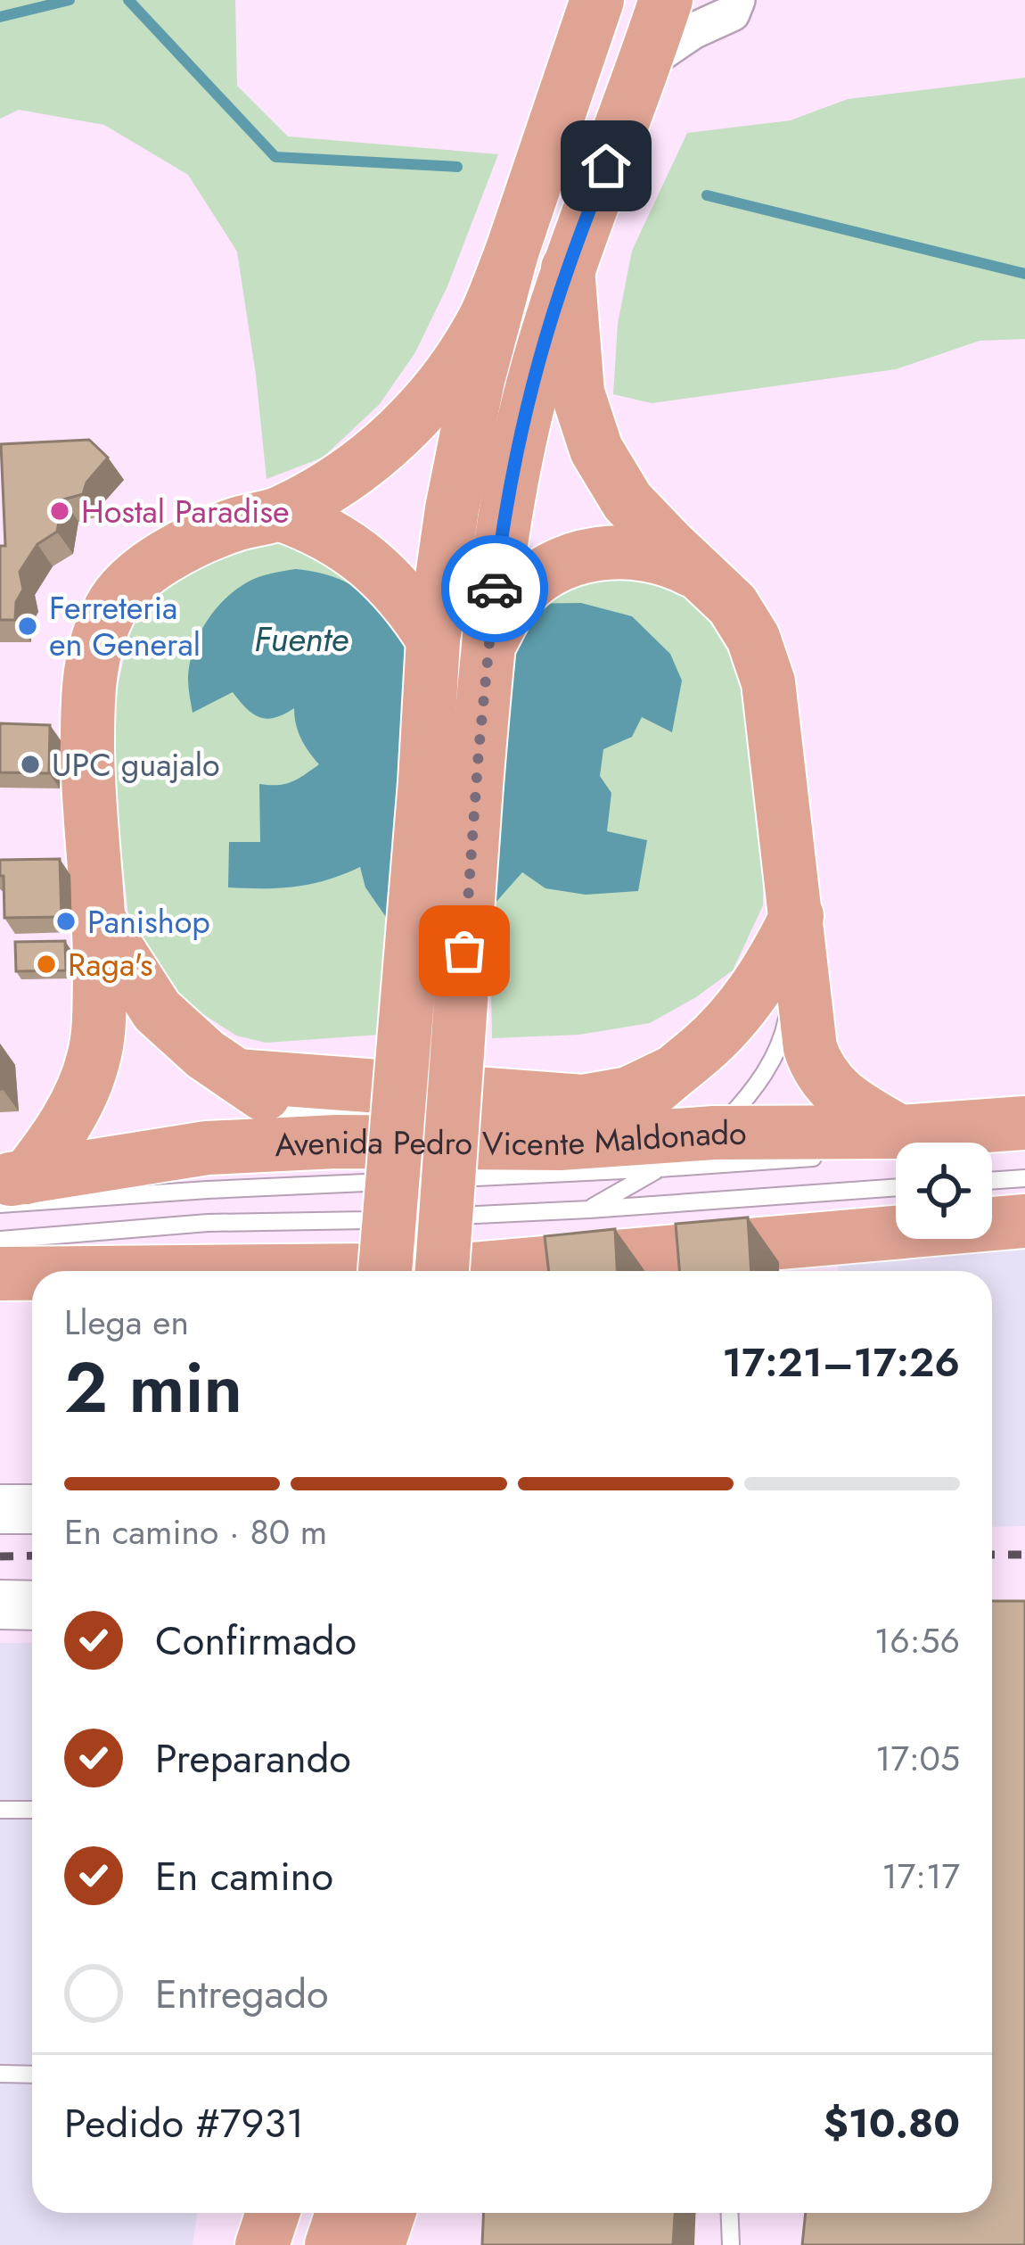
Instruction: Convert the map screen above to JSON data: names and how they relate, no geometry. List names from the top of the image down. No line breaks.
{"streets":{"main road":["Avenida Pedro Vicente Maldonado"]},"water":["Fuente"],"places":["Hostal Paradise","Ferreteria en General","UPC guajalo","Panishop","Raga's"],"page":{"heading":["2 min","Llega en","17:21–17:26"],"panel":["Pedido #7931","$10.80"],"bar":"En camino · 80 m","list":[["Confirmado","16:56"],["Preparando","17:05"],["En camino","17:17"],"Entregado"]}}
